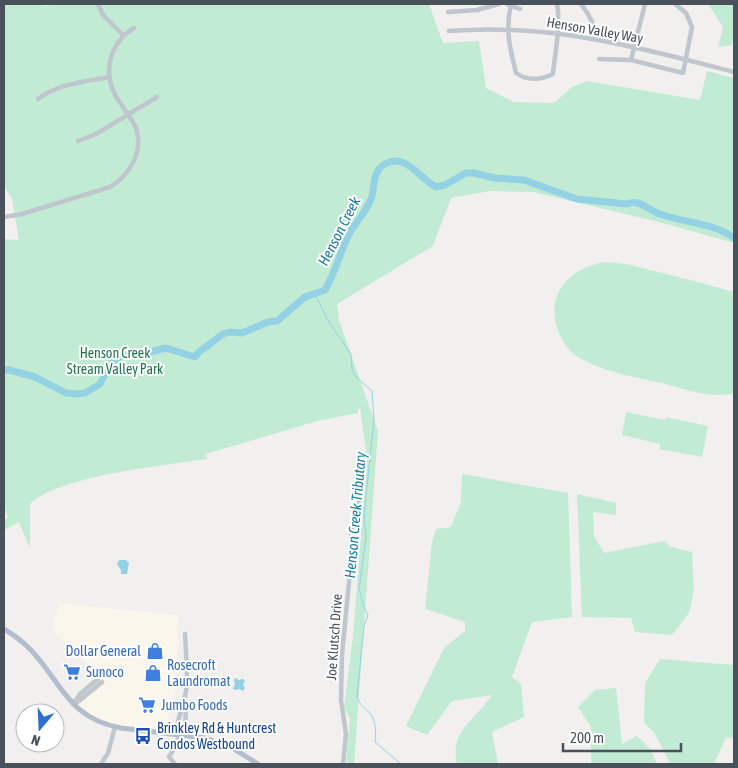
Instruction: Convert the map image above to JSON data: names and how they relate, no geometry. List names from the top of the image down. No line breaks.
{"streets":{"street":["Henson Valley Way","Joe Klutsch Drive"]},"water":["Henson Creek","Henson Creek Tributary"],"parks":["Henson Creek Stream Valley Park"],"places":{"shop":["Dollar General","Rosecroft Laundromat"],"supermarket":["Sunoco","Jumbo Foods"],"bus stop":["Brinkley Rd & Huntcrest Condos Westbound"]},"scale_bar":"200 m","north":"bottom"}
